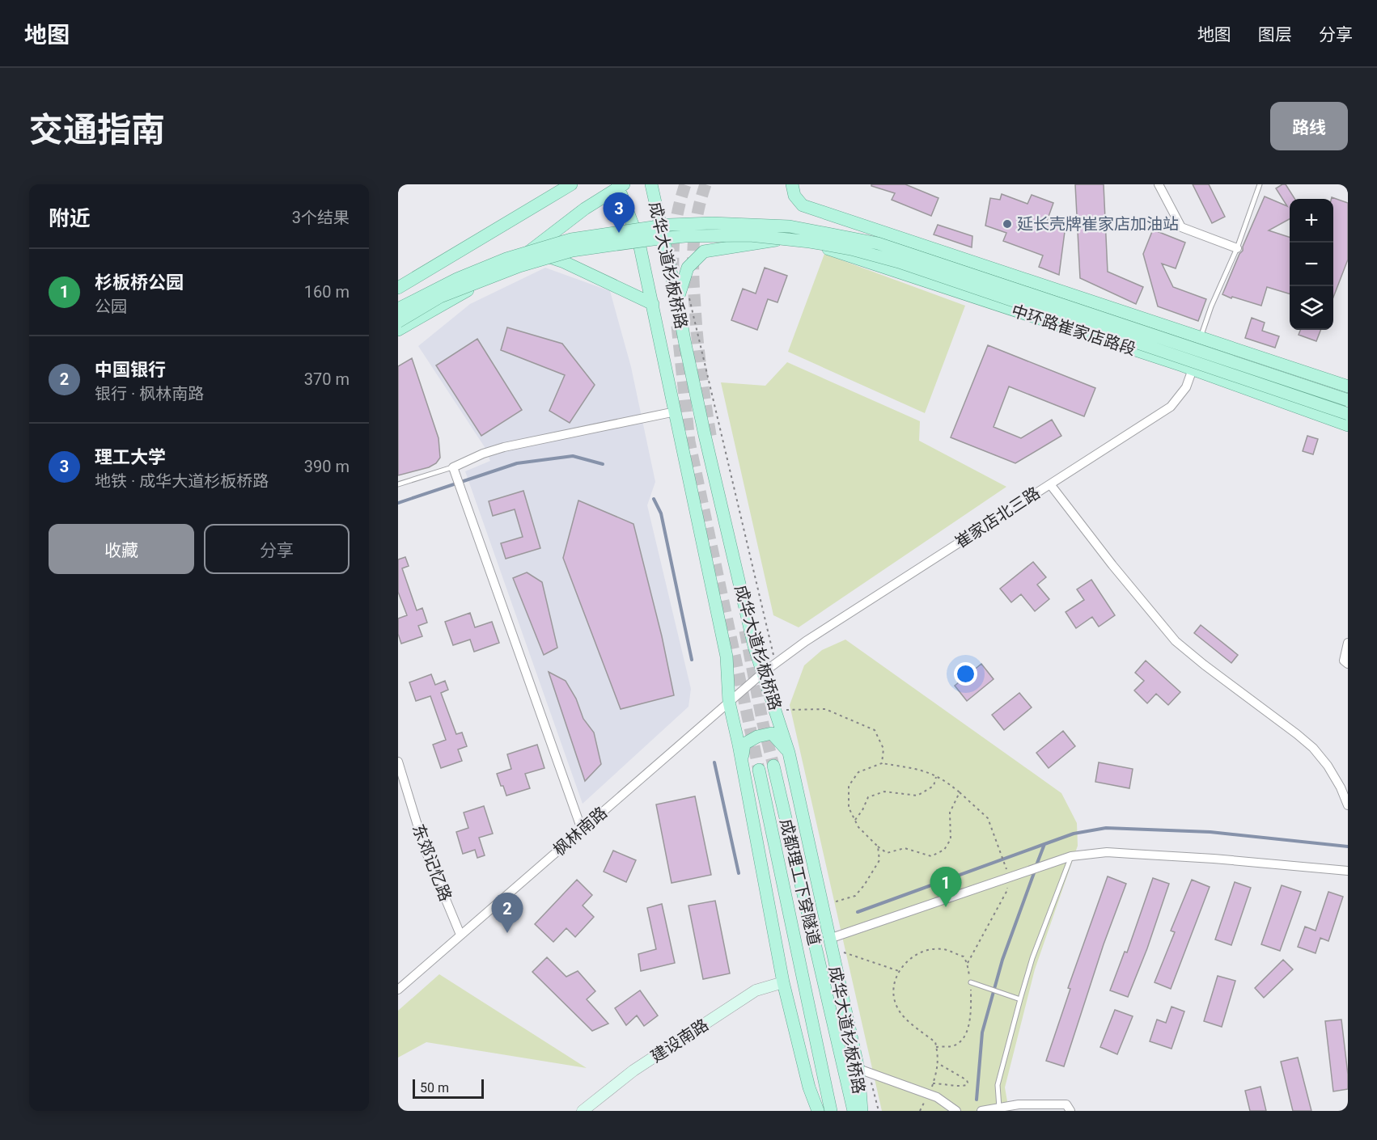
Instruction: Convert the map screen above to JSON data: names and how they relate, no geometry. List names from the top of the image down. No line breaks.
{"streets":{"main road":["成华大道杉板桥路","中环路崔家店路段","成都理工下穿隧道"],"street":["崔家店北三路","枫林南路","东郊记忆路","建设南路"]},"crossings":[["成华大道杉板桥路","中环路崔家店路段"],["成华大道杉板桥路","崔家店北三路"],["成华大道杉板桥路","枫林南路"],["成华大道杉板桥路","建设南路"],["中环路崔家店路段","崔家店北三路"],["崔家店北三路","枫林南路"],["枫林南路","东郊记忆路"]],"places":["延长壳牌崔家店加油站"],"scale_bar":"50 m","page":{"header":"地图","nav":["地图","图层","分享"],"title":"交通指南","buttons":["路线",["收藏","分享"]],"heading":["附近","3个结果"],"pins":["3","1","2"],"map_buttons":["+","−"],"list":[{"mark":"1","name":"杉板桥公园","note":"公园","value":"160 m"},{"mark":"2","name":"中国银行","note":"银行 · 枫林南路","value":"370 m"},{"mark":"3","name":"理工大学","note":"地铁 · 成华大道杉板桥路","value":"390 m"}],"scale":"50 m"}}
